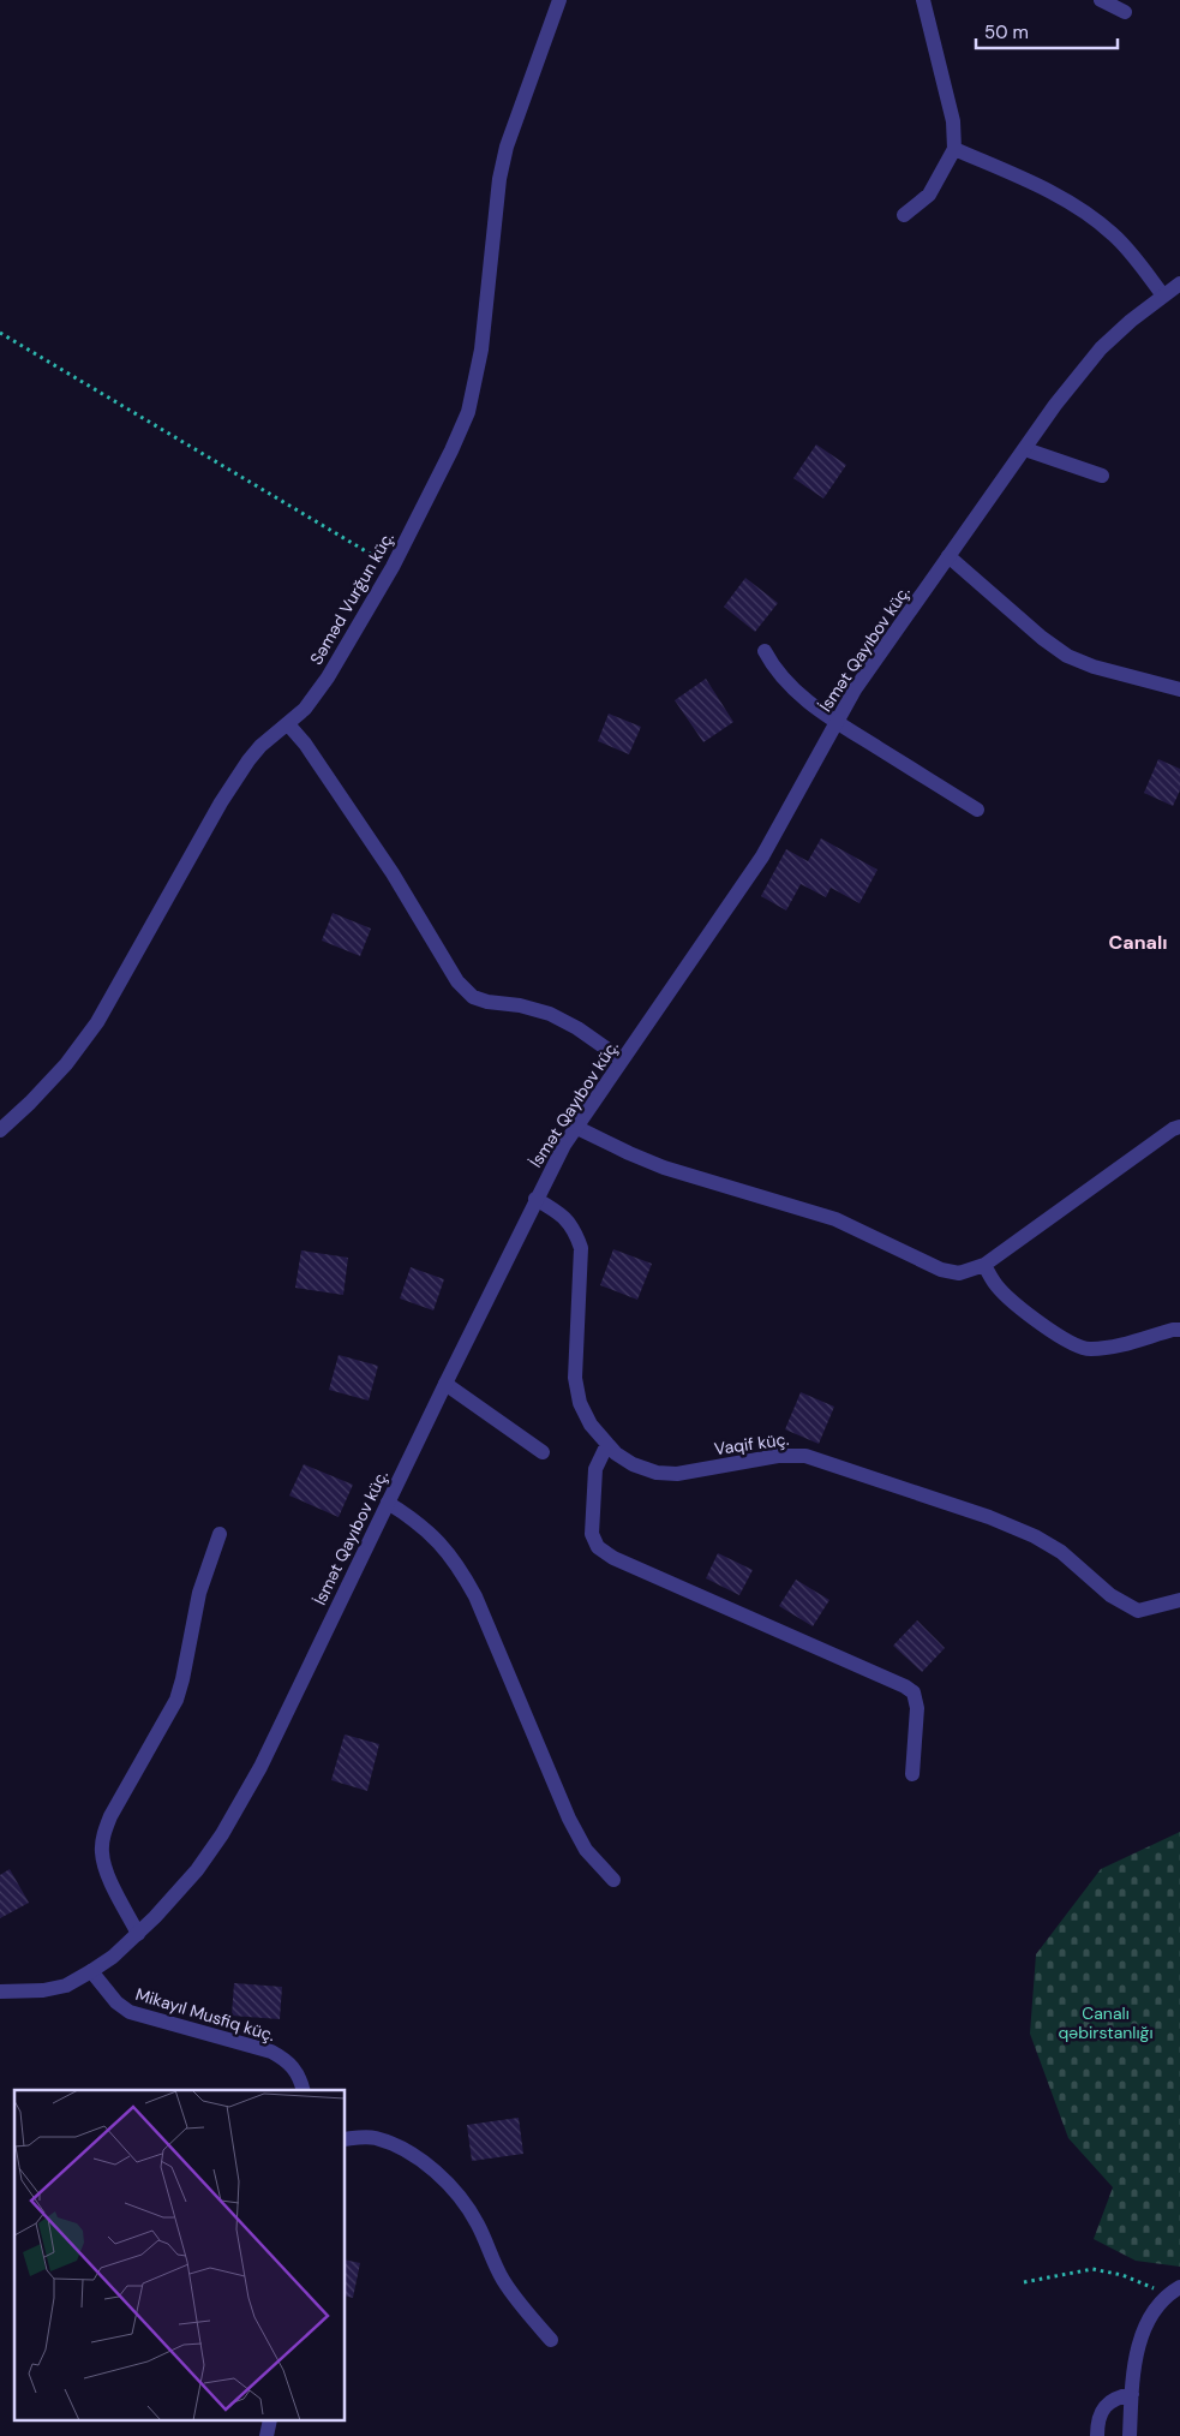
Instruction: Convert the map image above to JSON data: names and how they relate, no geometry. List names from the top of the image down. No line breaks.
{"streets":{"street":["Səməd Vurğun küç.","İsmət Qayıbov küç.","Vaqif küç.","Mikayıl Musfiq küç."]},"crossings":[["İsmət Qayıbov küç.","Vaqif küç."],["İsmət Qayıbov küç.","Mikayıl Musfiq küç."]],"districts":["Canalı"],"parks":["Canalı qəbirstanlığı"],"scale_bar":"50 m"}
